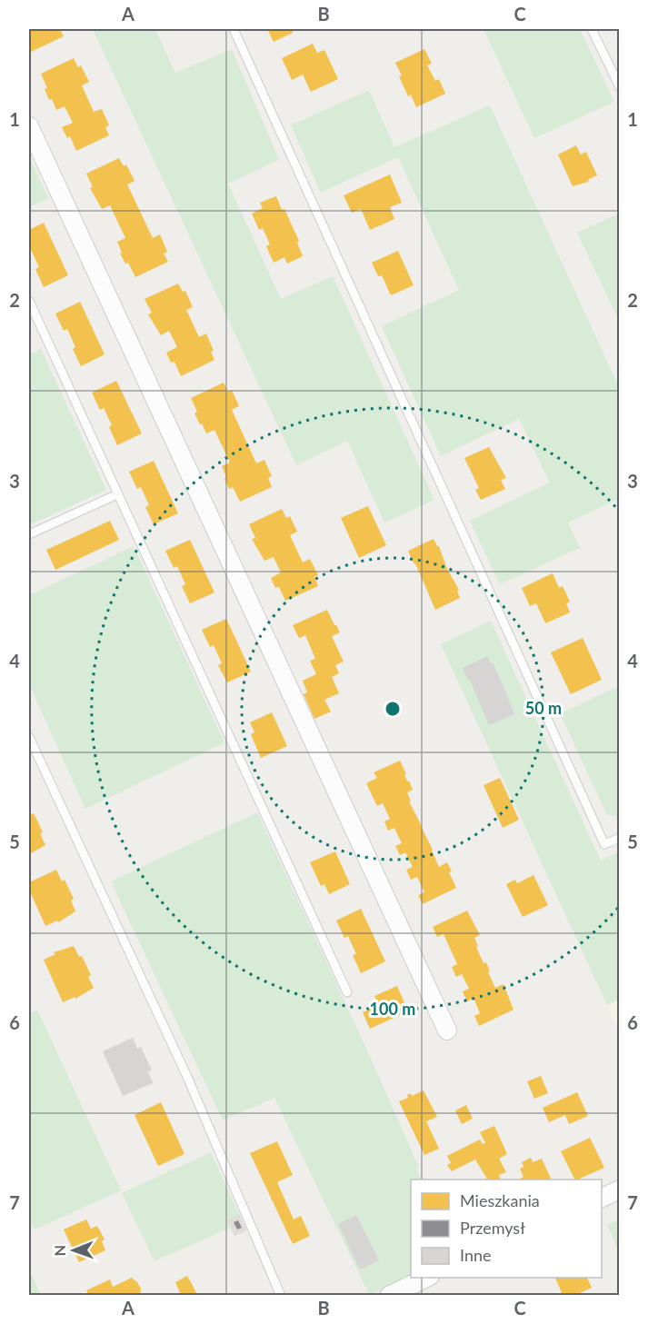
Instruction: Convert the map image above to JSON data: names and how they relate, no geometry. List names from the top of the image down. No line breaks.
{"legend":["Mieszkania","Przemysł","Inne"],"north":"left","grid":{"columns":["A","B","C"],"rows":["1","2","3","4","5","6","7"]},"rings":["50 m","100 m"]}
